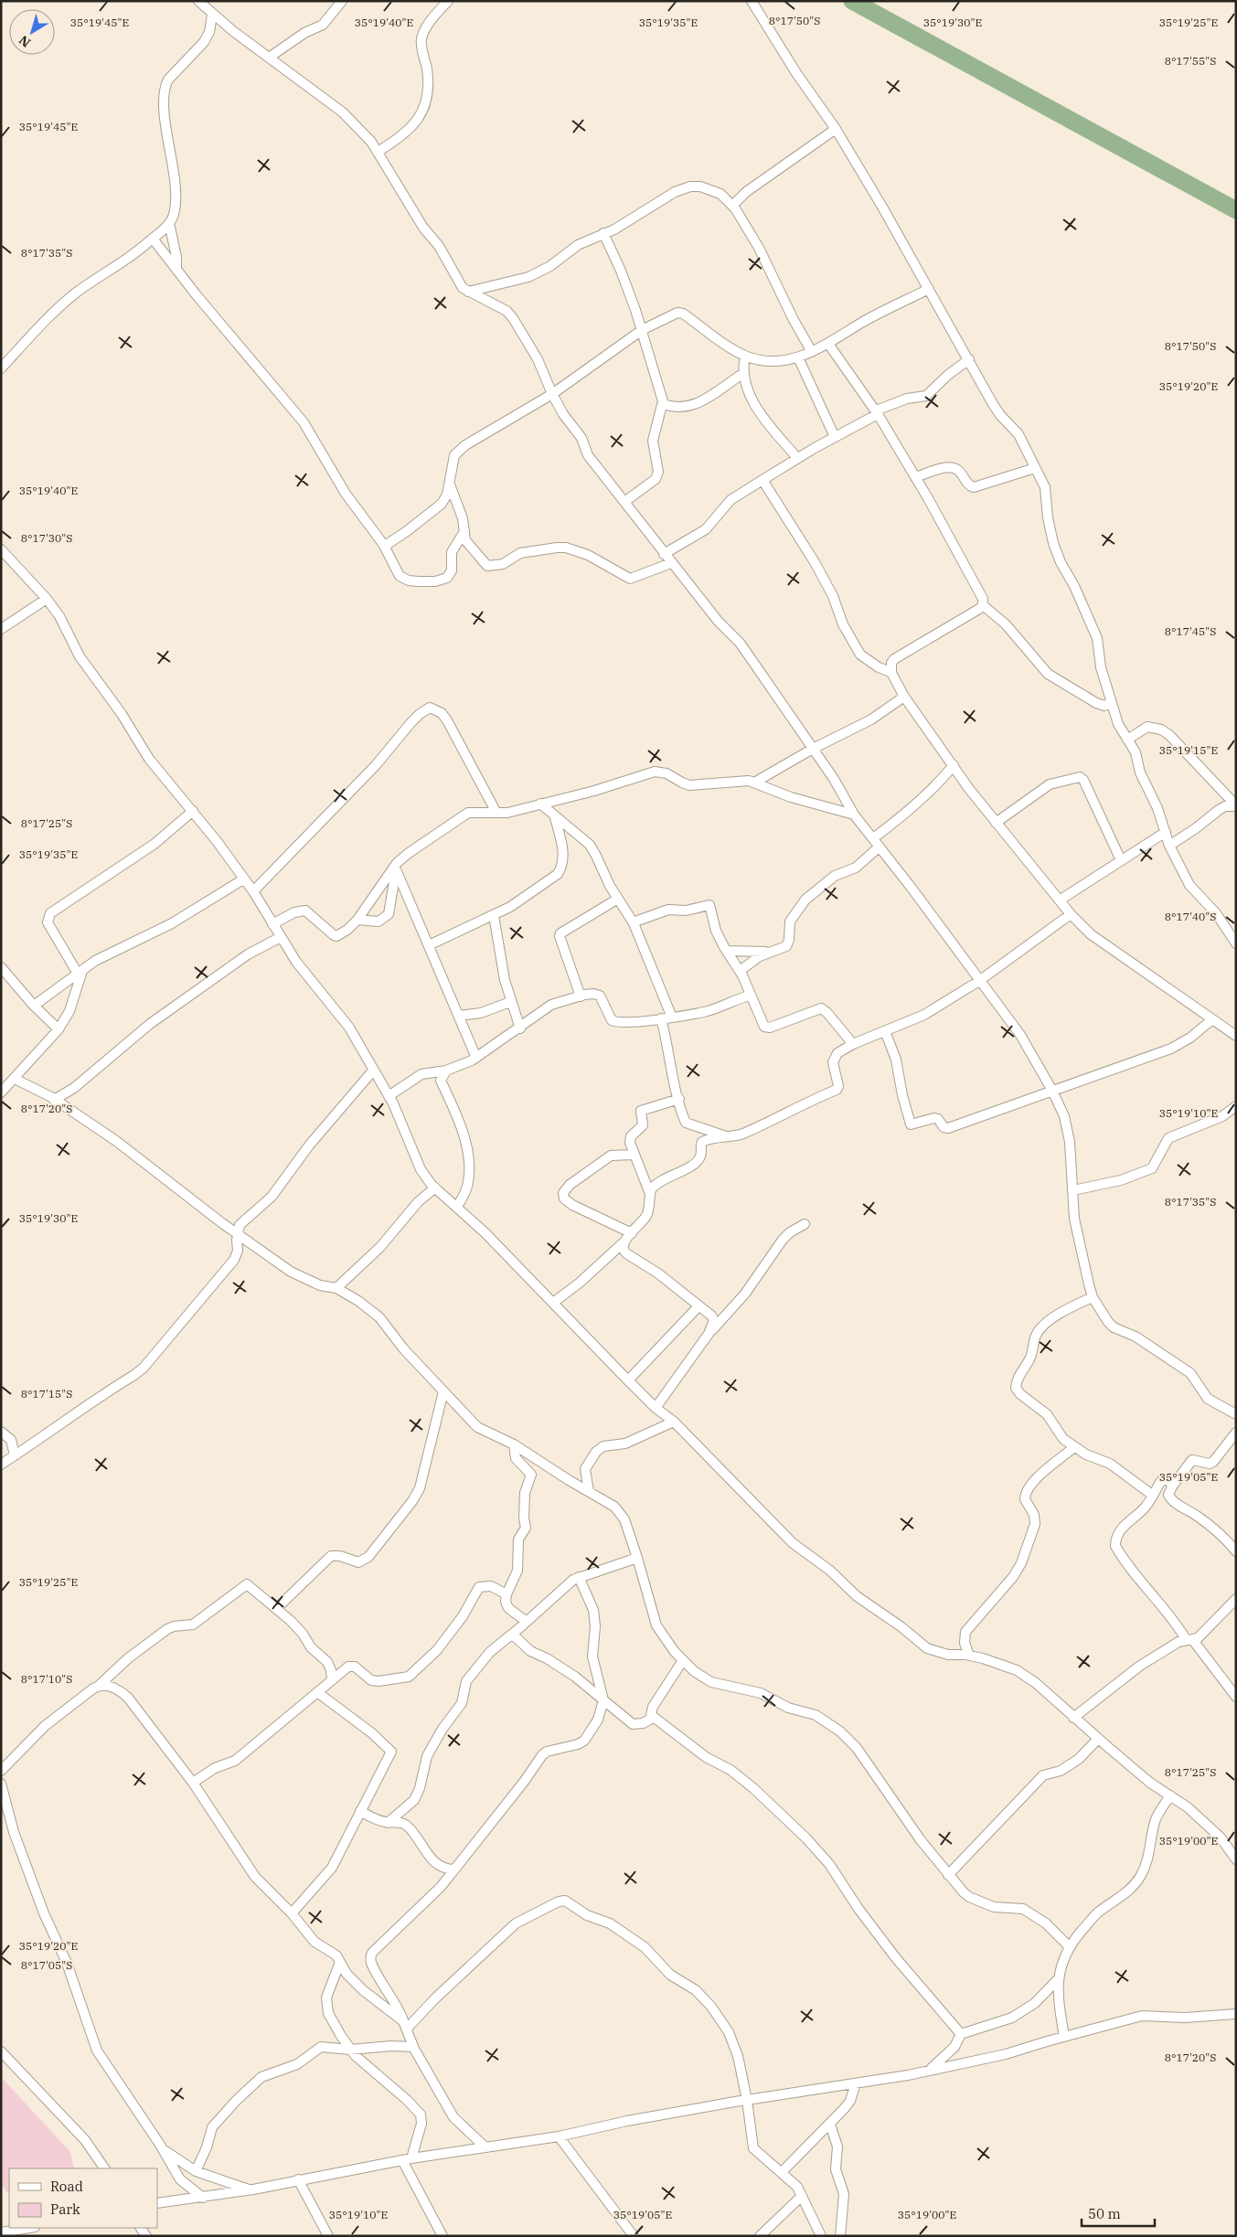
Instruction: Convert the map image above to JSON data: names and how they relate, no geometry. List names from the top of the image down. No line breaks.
{"legend":["Road","Park"],"scale_bar":"50 m","north":"bottom left","coordinates":["8°17'50\"S","35°19'25\"E","35°19'45\"E","35°19'40\"E","35°19'35\"E","35°19'30\"E","8°17'55\"S","8°17'35\"S","35°19'20\"E","8°17'30\"S","8°17'45\"S","35°19'15\"E","8°17'25\"S","8°17'40\"S","8°17'20\"S","35°19'10\"E","8°17'15\"S","35°19'05\"E","8°17'10\"S","35°19'00\"E","8°17'05\"S"]}
